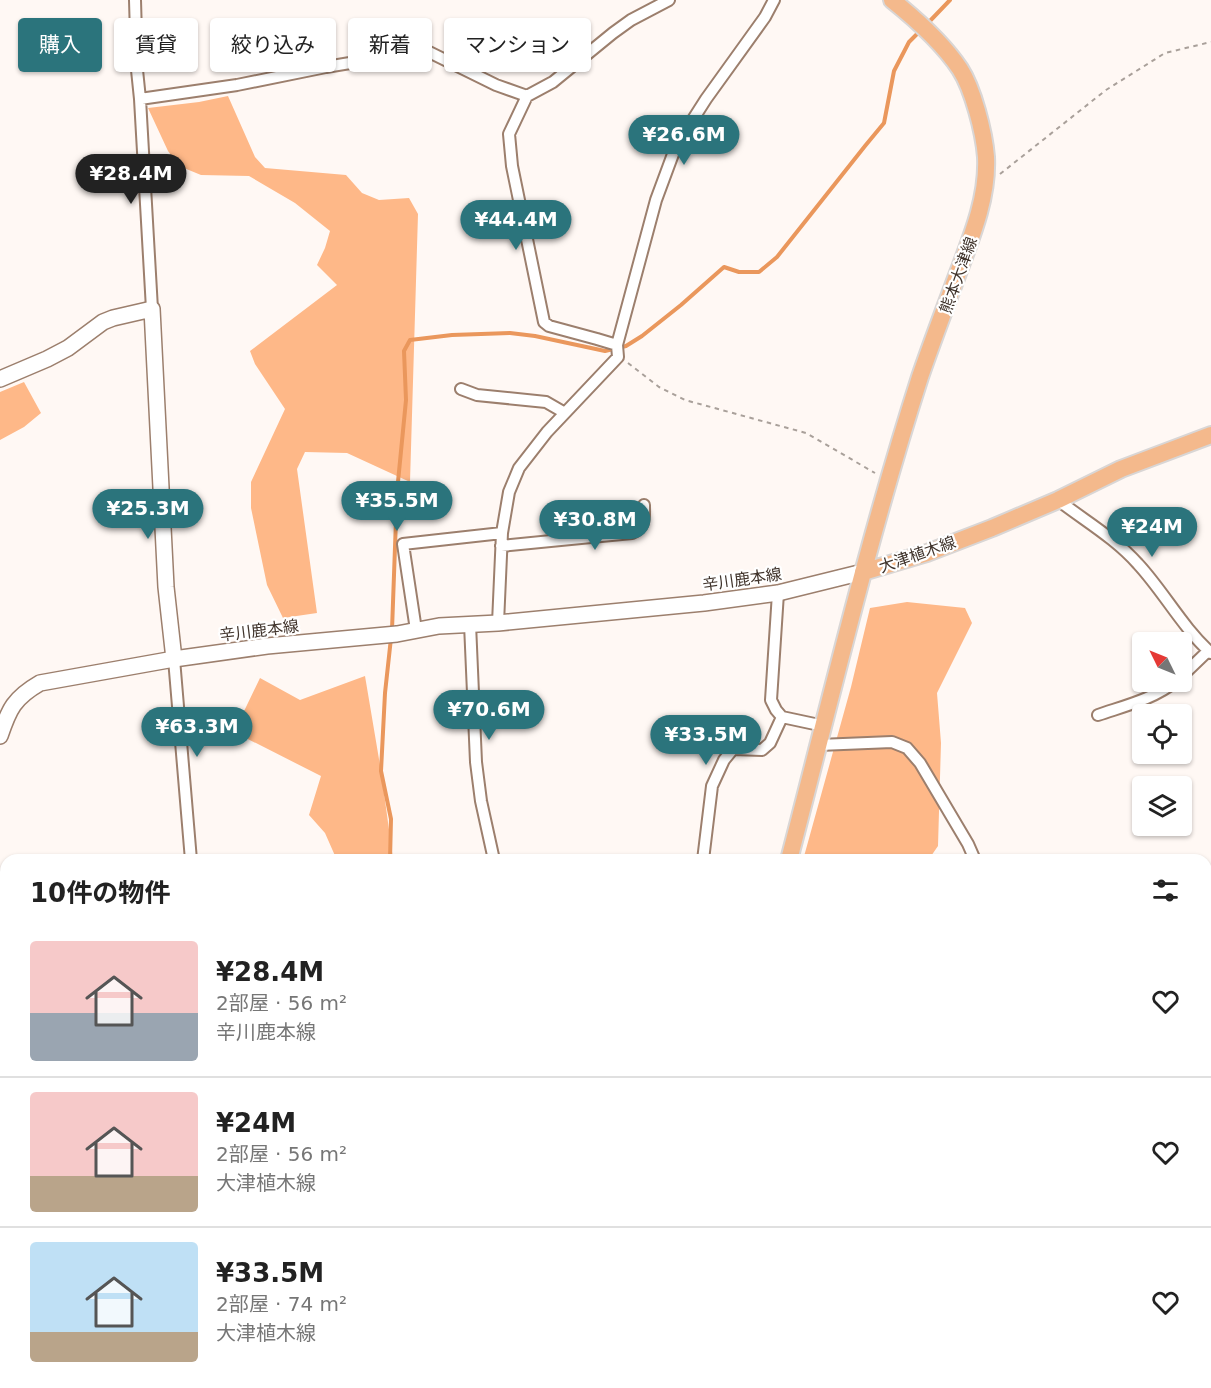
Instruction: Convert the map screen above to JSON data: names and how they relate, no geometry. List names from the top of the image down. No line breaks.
{"streets":{"main road":["熊本大津線","大津植木線","辛川鹿本線"]},"crossings":[["熊本大津線","大津植木線"],["熊本大津線","辛川鹿本線"],["大津植木線","辛川鹿本線"]],"north":"top left","page":{"chip":["購入","賃貸","絞り込み","新着","マンション"],"price":["¥26.6M","¥28.4M","¥44.4M","¥35.5M","¥25.3M","¥30.8M","¥24M","¥70.6M","¥63.3M","¥33.5M"],"heading":"10件の物件","list":[{"name":"¥28.4M","note":"2部屋 · 56 m² · 辛川鹿本線"},{"name":"¥24M","note":"2部屋 · 56 m² · 大津植木線"},{"name":"¥33.5M","note":"2部屋 · 74 m² · 大津植木線"}]}}
